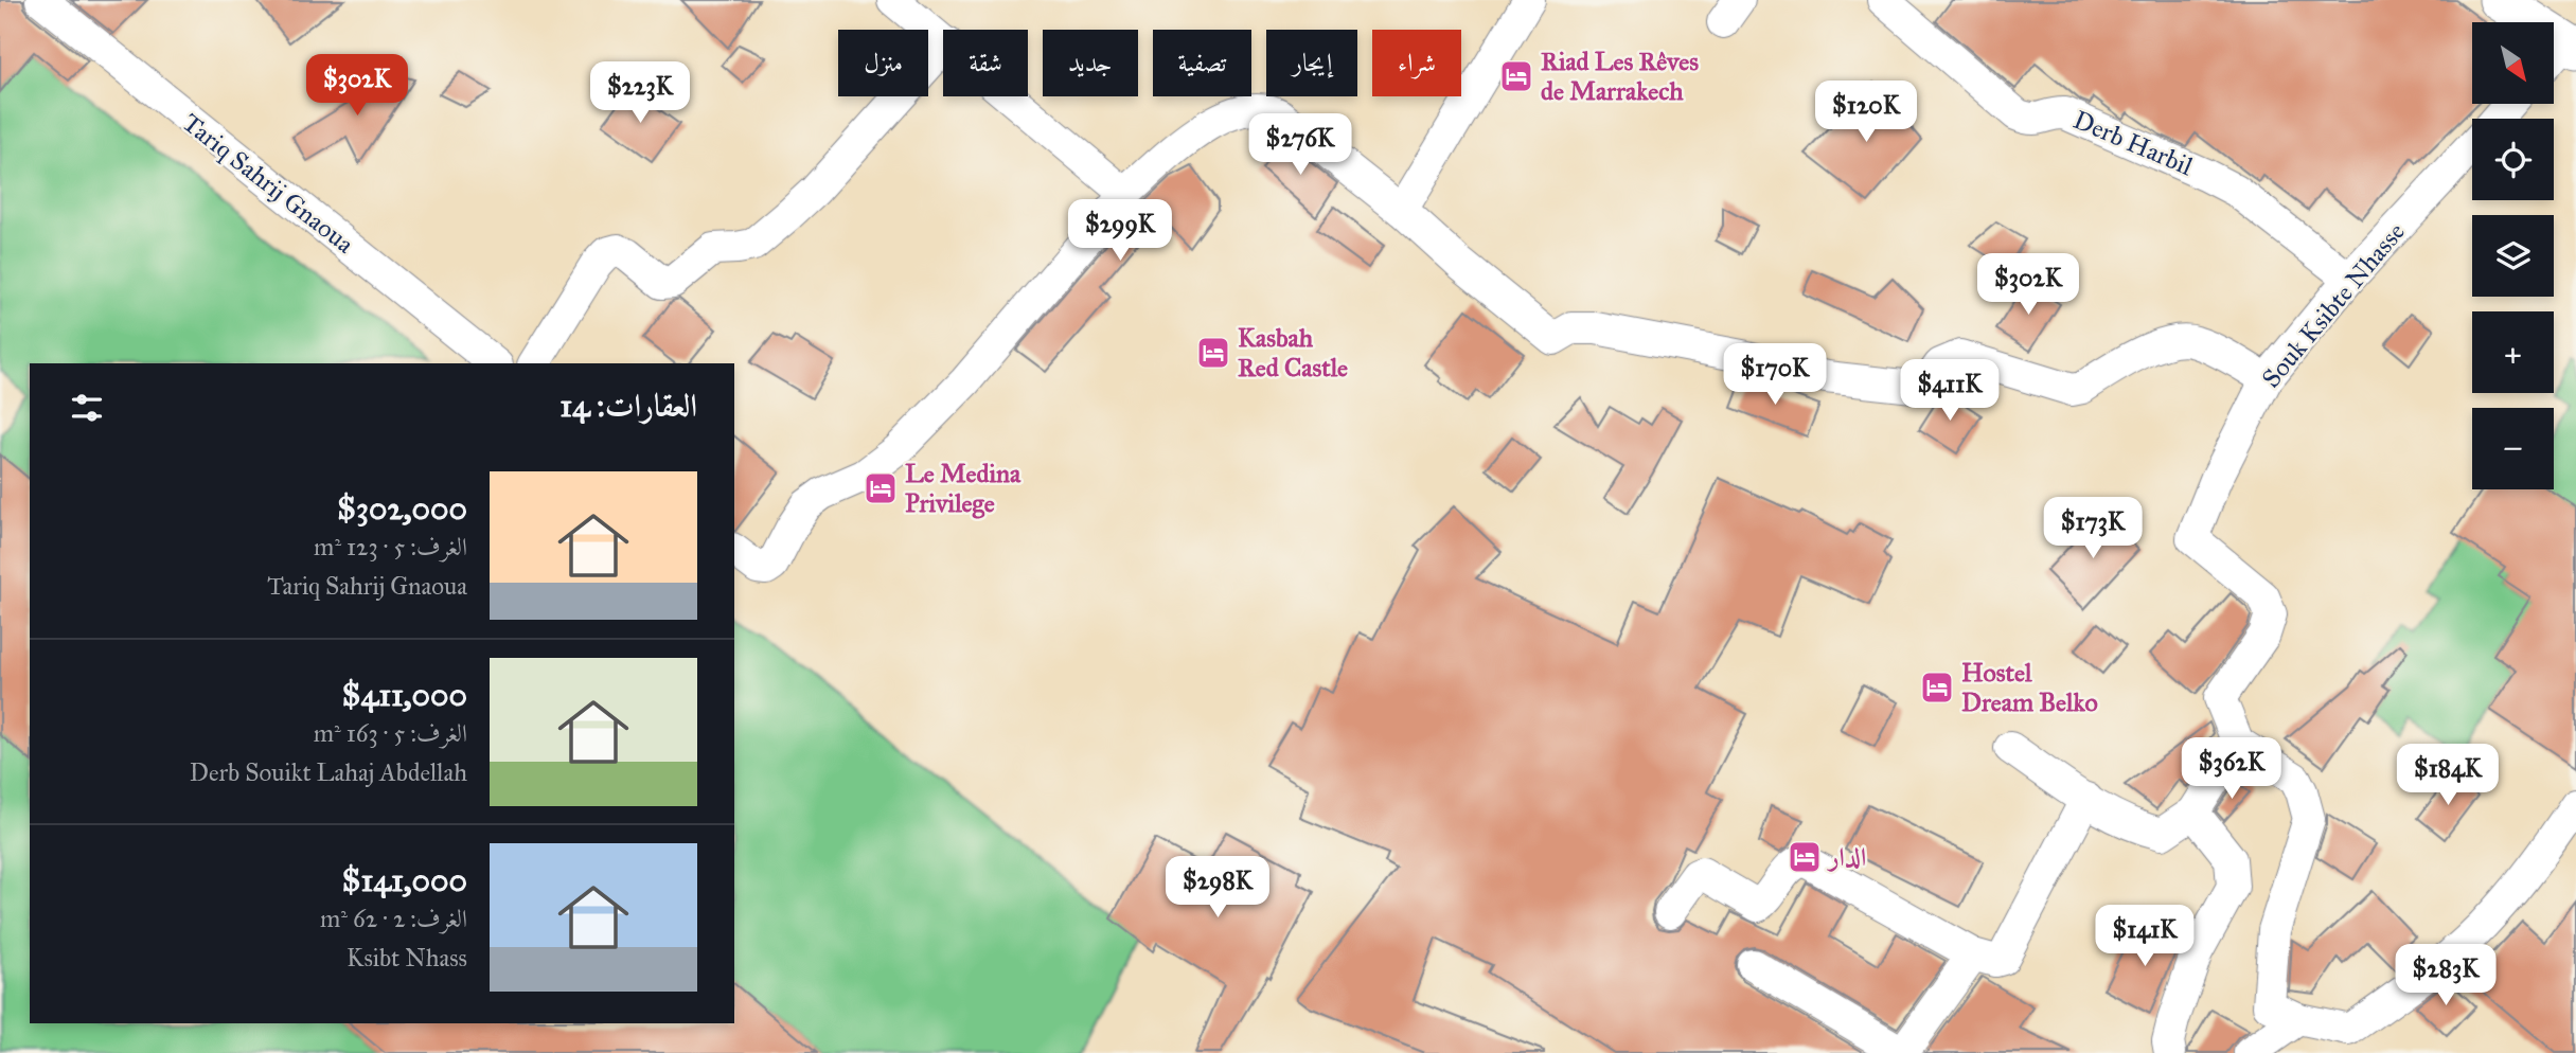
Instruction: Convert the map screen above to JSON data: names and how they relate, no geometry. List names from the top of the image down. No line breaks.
{"streets":{"street":["Derb Harbil","Tariq Sahrij Gnaoua","Souk Ksibte Nhasse"]},"crossings":[["Derb Harbil","Souk Ksibte Nhasse"]],"places":{"hotel":["Riad Les Rêves de Marrakech","Kasbah Red Castle","Le Medina Privilege","Hostel Dream Belko","الدار"]},"north":"bottom right","page":{"map_buttons":["+","−"],"chip":["شراء","إيجار","تصفية","جديد","شقة","منزل"],"price":["$302K","$223K","$120K","$276K","$299K","$302K","$170K","$411K","$173K","$362K","$184K","$298K","$141K","$283K"],"heading":"العقارات: 14","list":[{"name":"$302,000","note":"الغرف: 5 · 123 m² · Tariq Sahrij Gnaoua"},{"name":"$411,000","note":"الغرف: 5 · 163 m² · Derb Souikt Lahaj Abdellah"},{"name":"$141,000","note":"الغرف: 2 · 62 m² · Ksibt Nhass"}]}}
